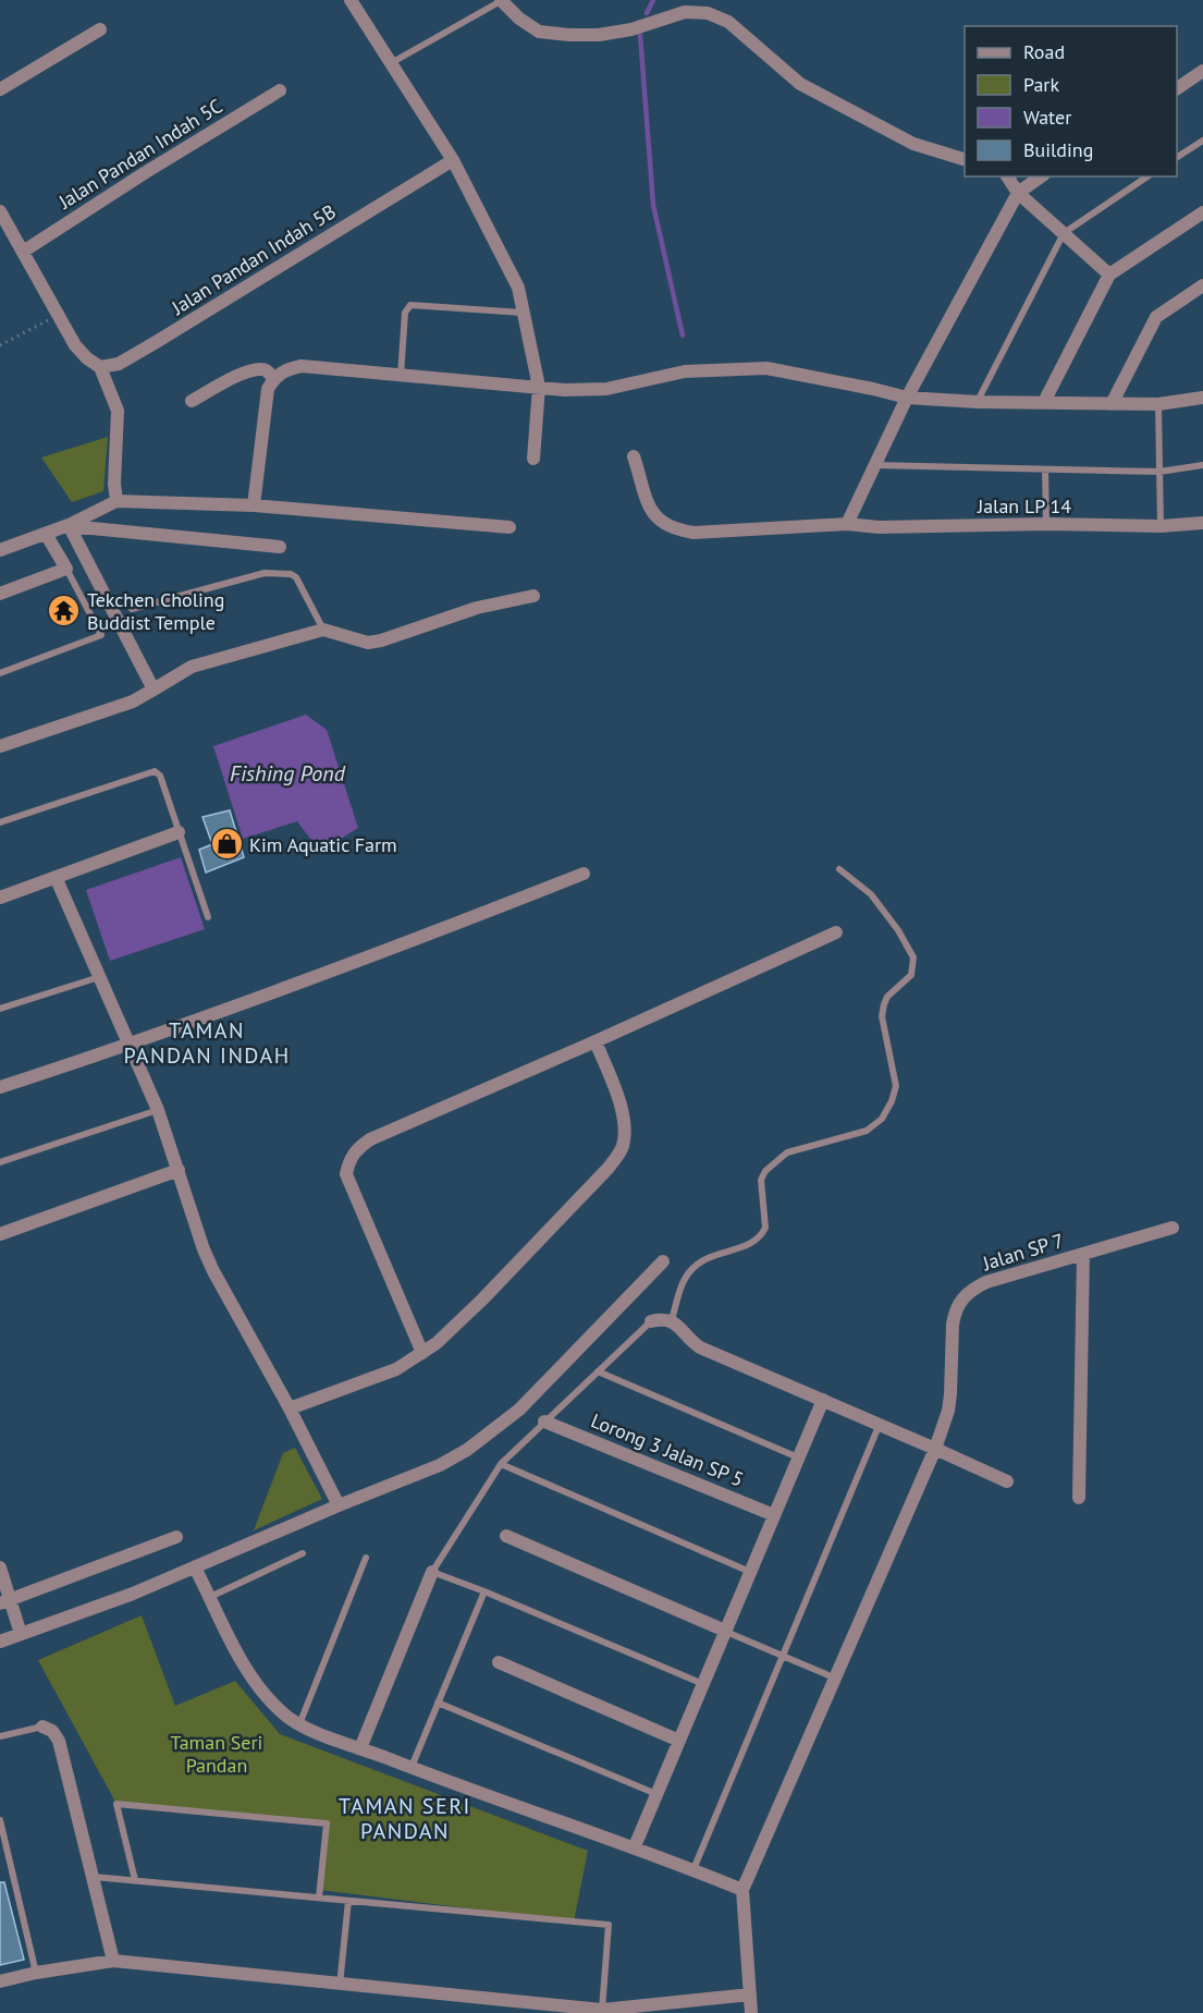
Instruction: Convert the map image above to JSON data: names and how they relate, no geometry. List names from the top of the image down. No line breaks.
{"streets":{"street":["Jalan Pandan Indah 5C","Jalan Pandan Indah 5B","Jalan LP 14","Jalan SP 7","Lorong 3 Jalan SP 5"]},"districts":["TAMAN PANDAN INDAH","TAMAN SERI PANDAN"],"water":["Fishing Pond"],"parks":["Taman Seri Pandan"],"places":{"temple":["Tekchen Choling Buddist Temple"],"shop":["Kim Aquatic Farm"]},"legend":["Road","Park","Water","Building"]}
